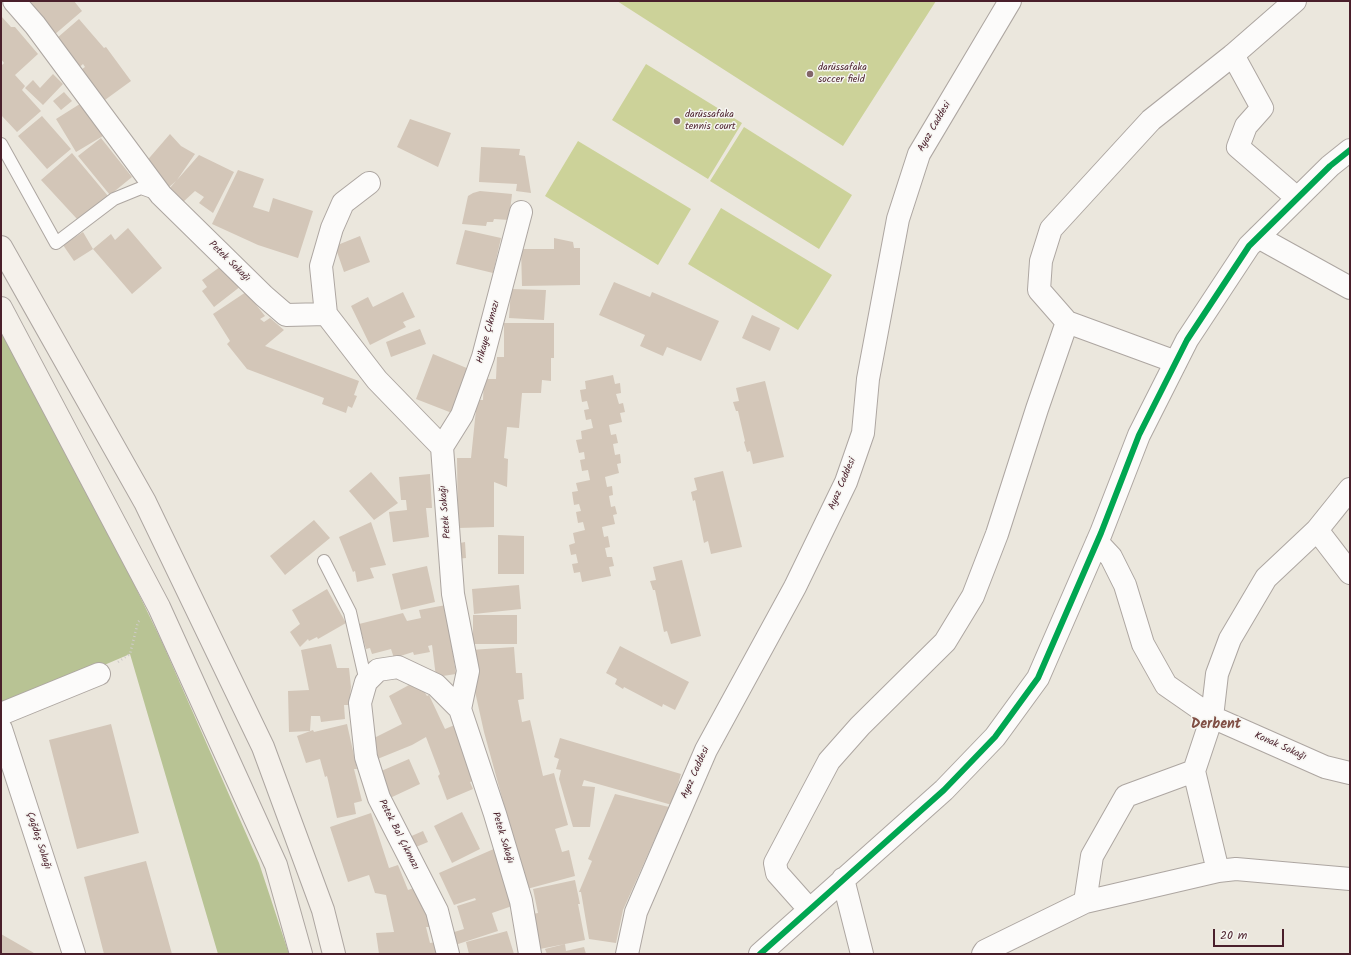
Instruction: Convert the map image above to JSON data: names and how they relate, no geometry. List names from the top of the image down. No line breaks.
{"streets":{"street":["Ayaz Caddesi","Petek Sokağı","Hikaye Çıkmazı","Konak Sokağı","Petek Bal Çıkmazı","Çağdaş Sokağı"]},"crossings":[["Petek Sokağı","Hikaye Çıkmazı"]],"districts":["Derbent"],"places":["darüssafaka soccer field","darüssafaka tennis court"],"scale_bar":"20 m"}
